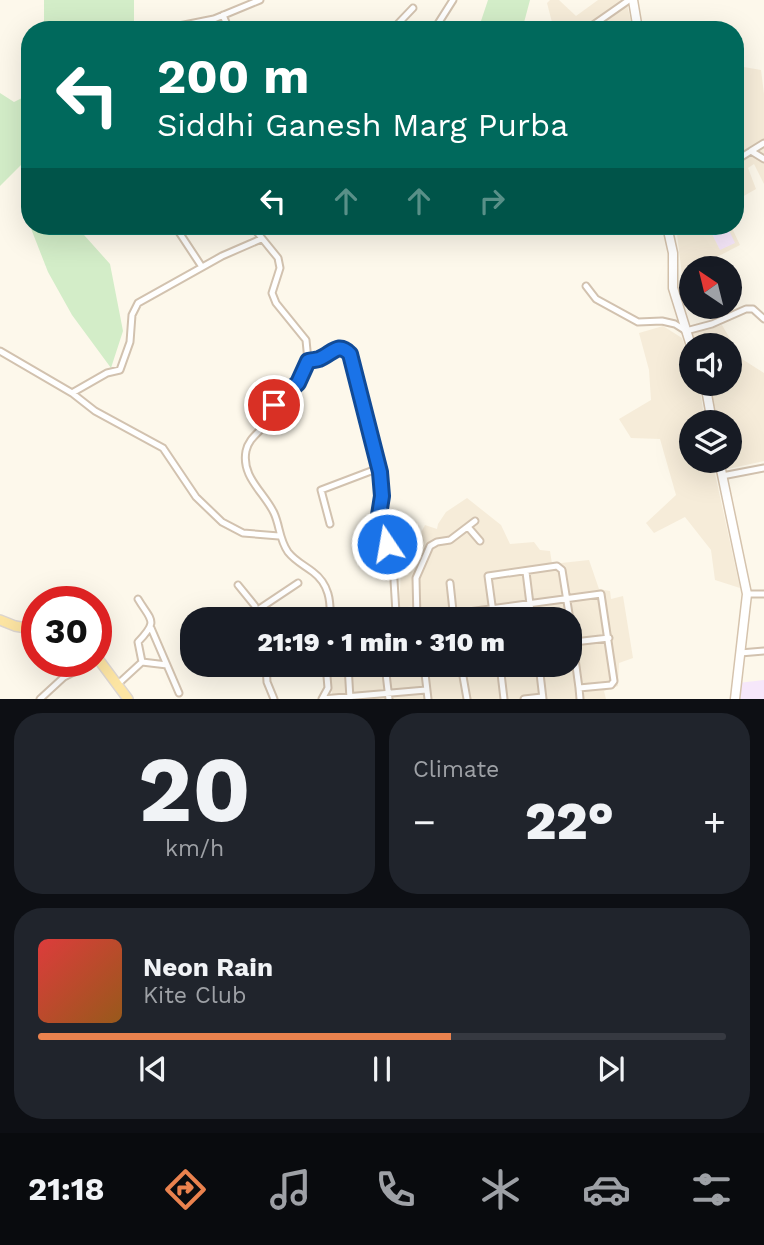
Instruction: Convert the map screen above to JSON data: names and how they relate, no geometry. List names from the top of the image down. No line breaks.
{"north":"top left","page":{"turn":["200 m","Siddhi Ganesh Marg Purba"],"limit":"30","trip":"21:19 · 1 min · 310 m","tile":[["20","km/h"],"Climate"],"heat":["−","22°","+"],"song":["Neon Rain","Kite Club"],"tabs":"21:18"}}
